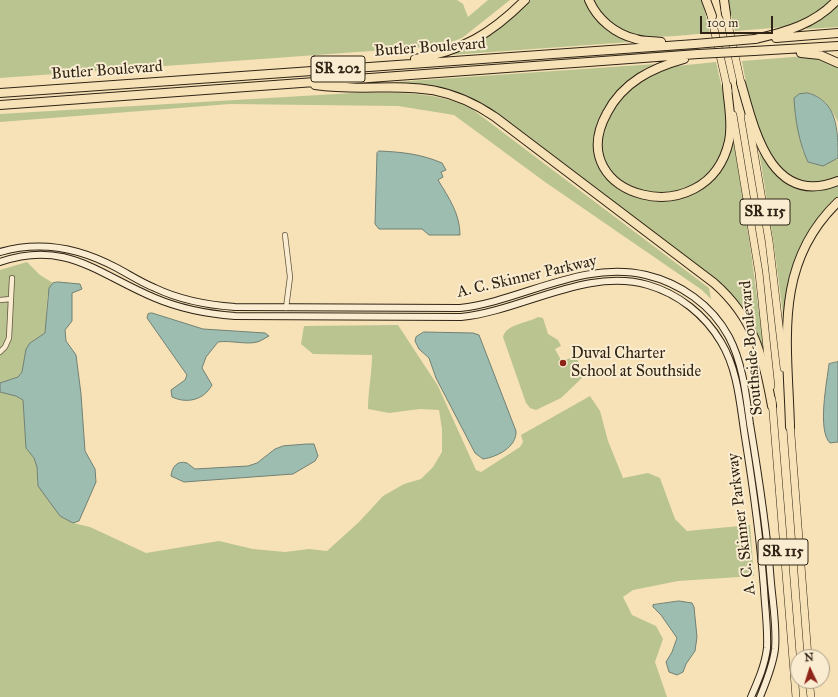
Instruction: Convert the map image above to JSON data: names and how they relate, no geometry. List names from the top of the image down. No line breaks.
{"streets":{"highway":["Butler Boulevard","SR 202","SR 115","Southside Boulevard"],"main road":["A. C. Skinner Parkway"]},"places":["Duval Charter School at Southside"],"scale_bar":"100 m","north":"top"}
